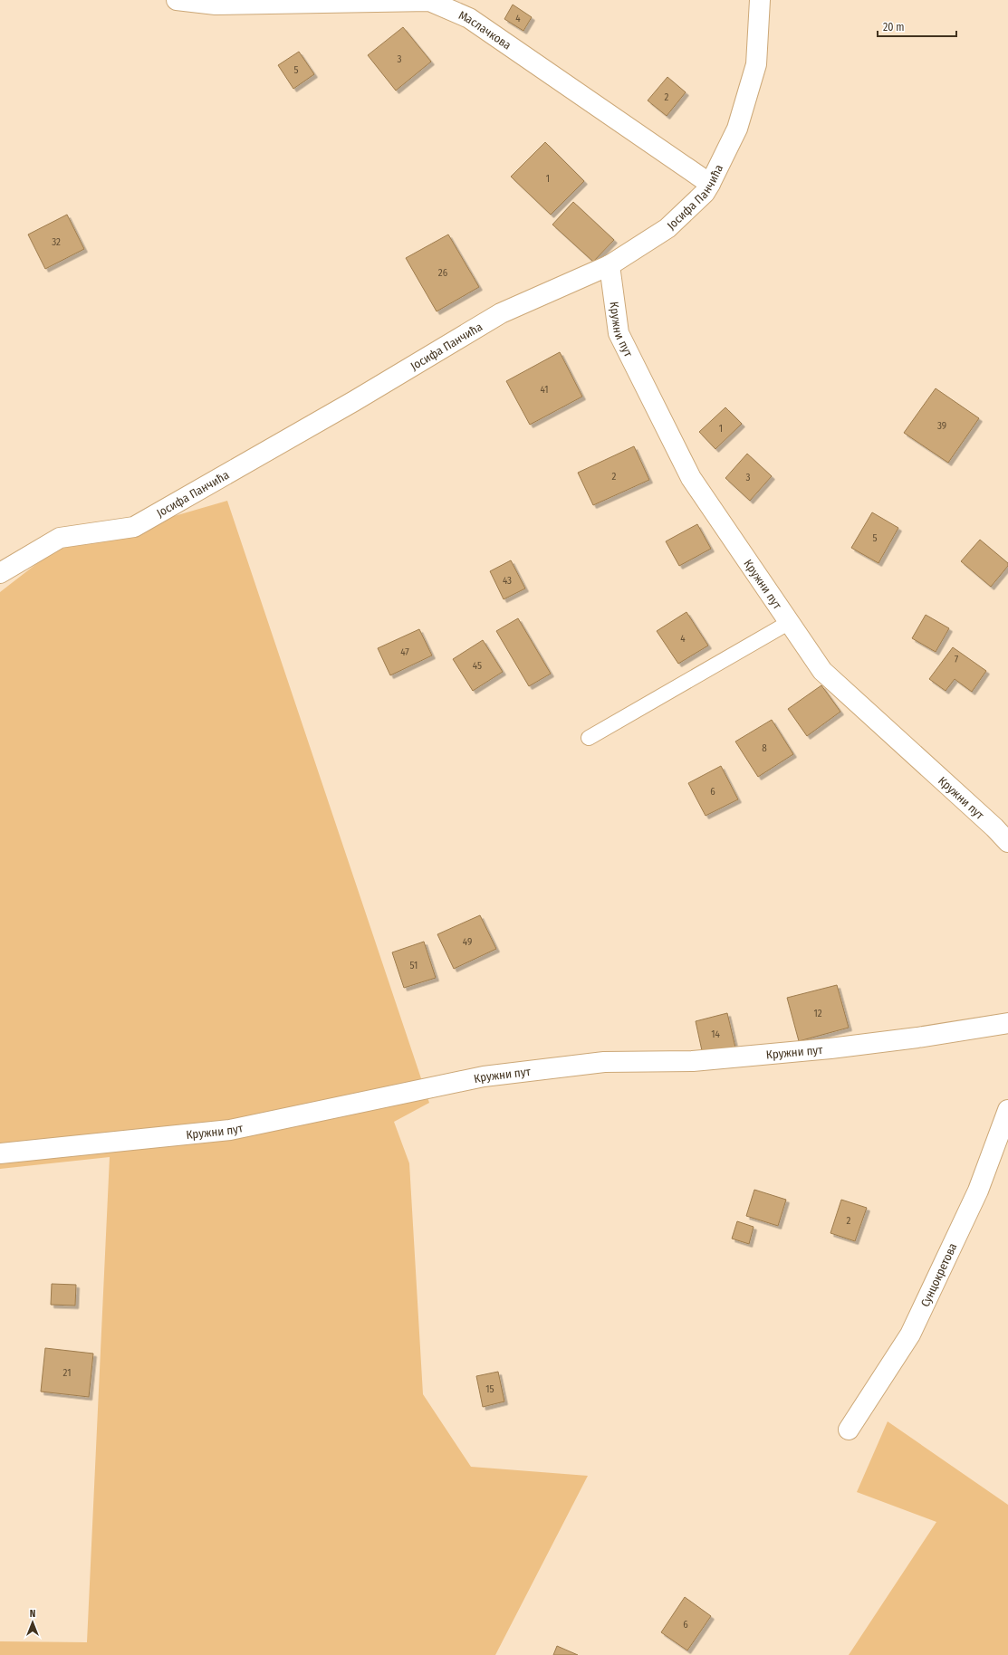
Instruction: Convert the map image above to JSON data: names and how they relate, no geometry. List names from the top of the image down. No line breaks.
{"streets":{"street":["Маслачкова","Јосифа Панчића","Кружни пут","Сунцокретова"]},"crossings":[["Маслачкова","Јосифа Панчића"],["Јосифа Панчића","Кружни пут"]],"house_numbers":["4","3","5","2","1","32","26","41","39","1","2","3","5","43","4","47","7","45","8","6","49","51","12","14","2","21","15","6"],"scale_bar":"20 m","north":"top"}
